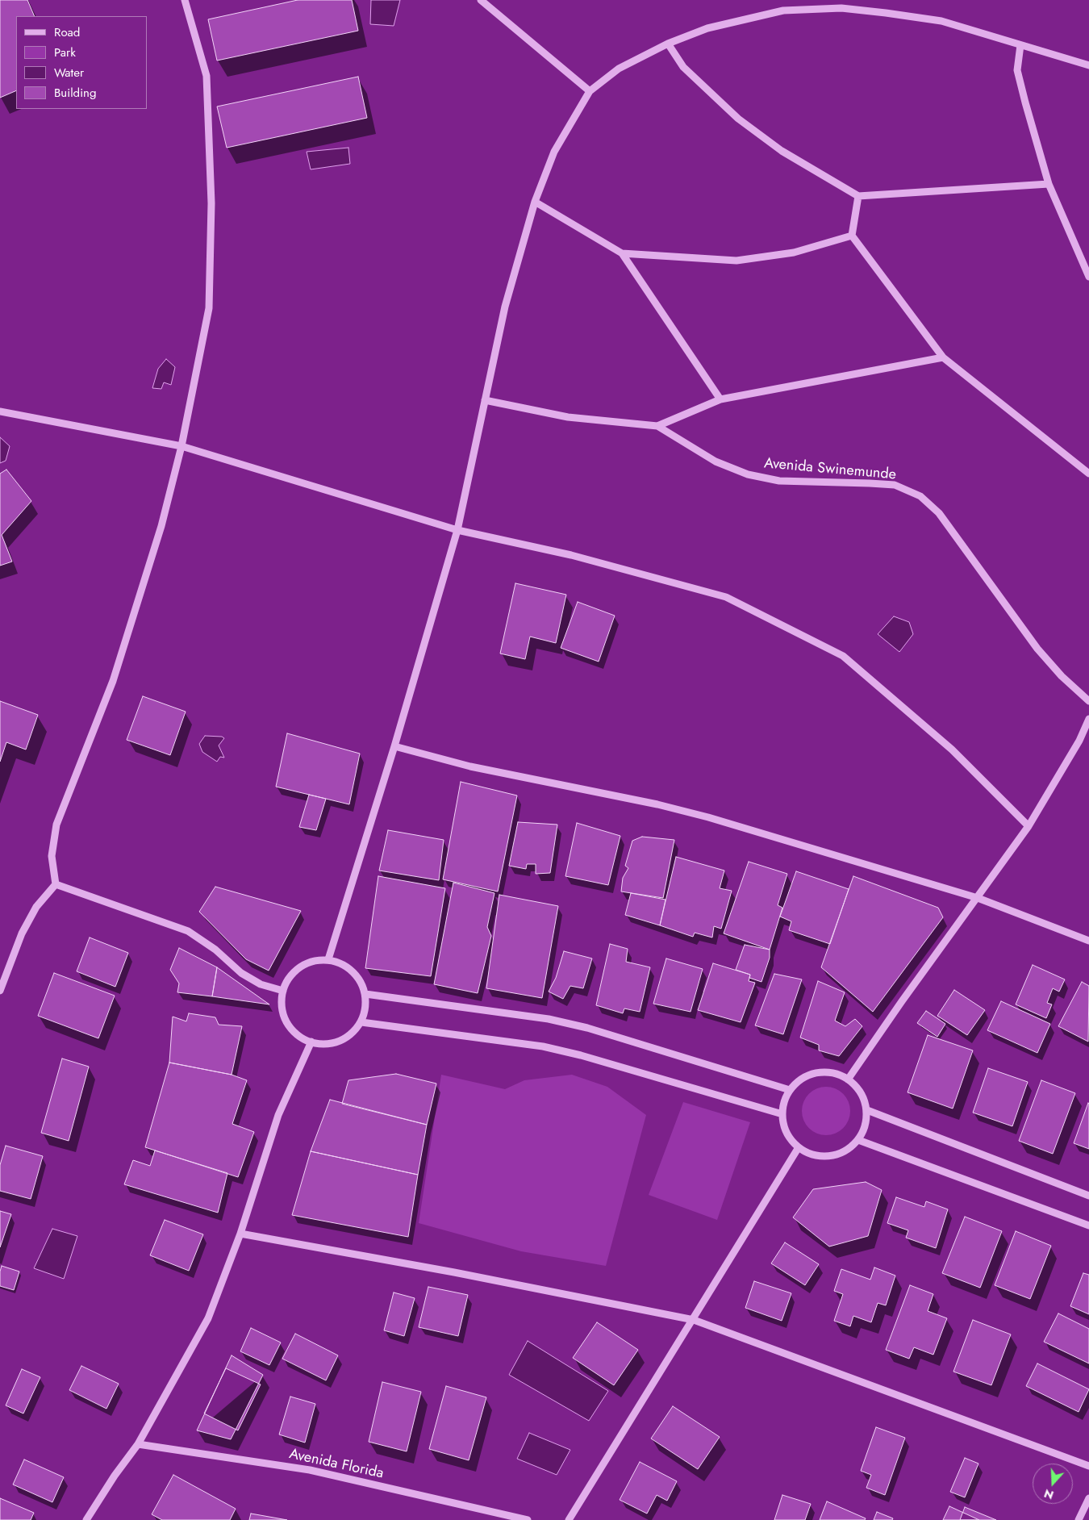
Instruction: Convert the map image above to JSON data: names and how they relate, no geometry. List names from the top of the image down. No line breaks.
{"streets":{"street":["Avenida Swinemunde","Avenida Florida"]},"legend":["Road","Park","Water","Building"],"north":"bottom"}
